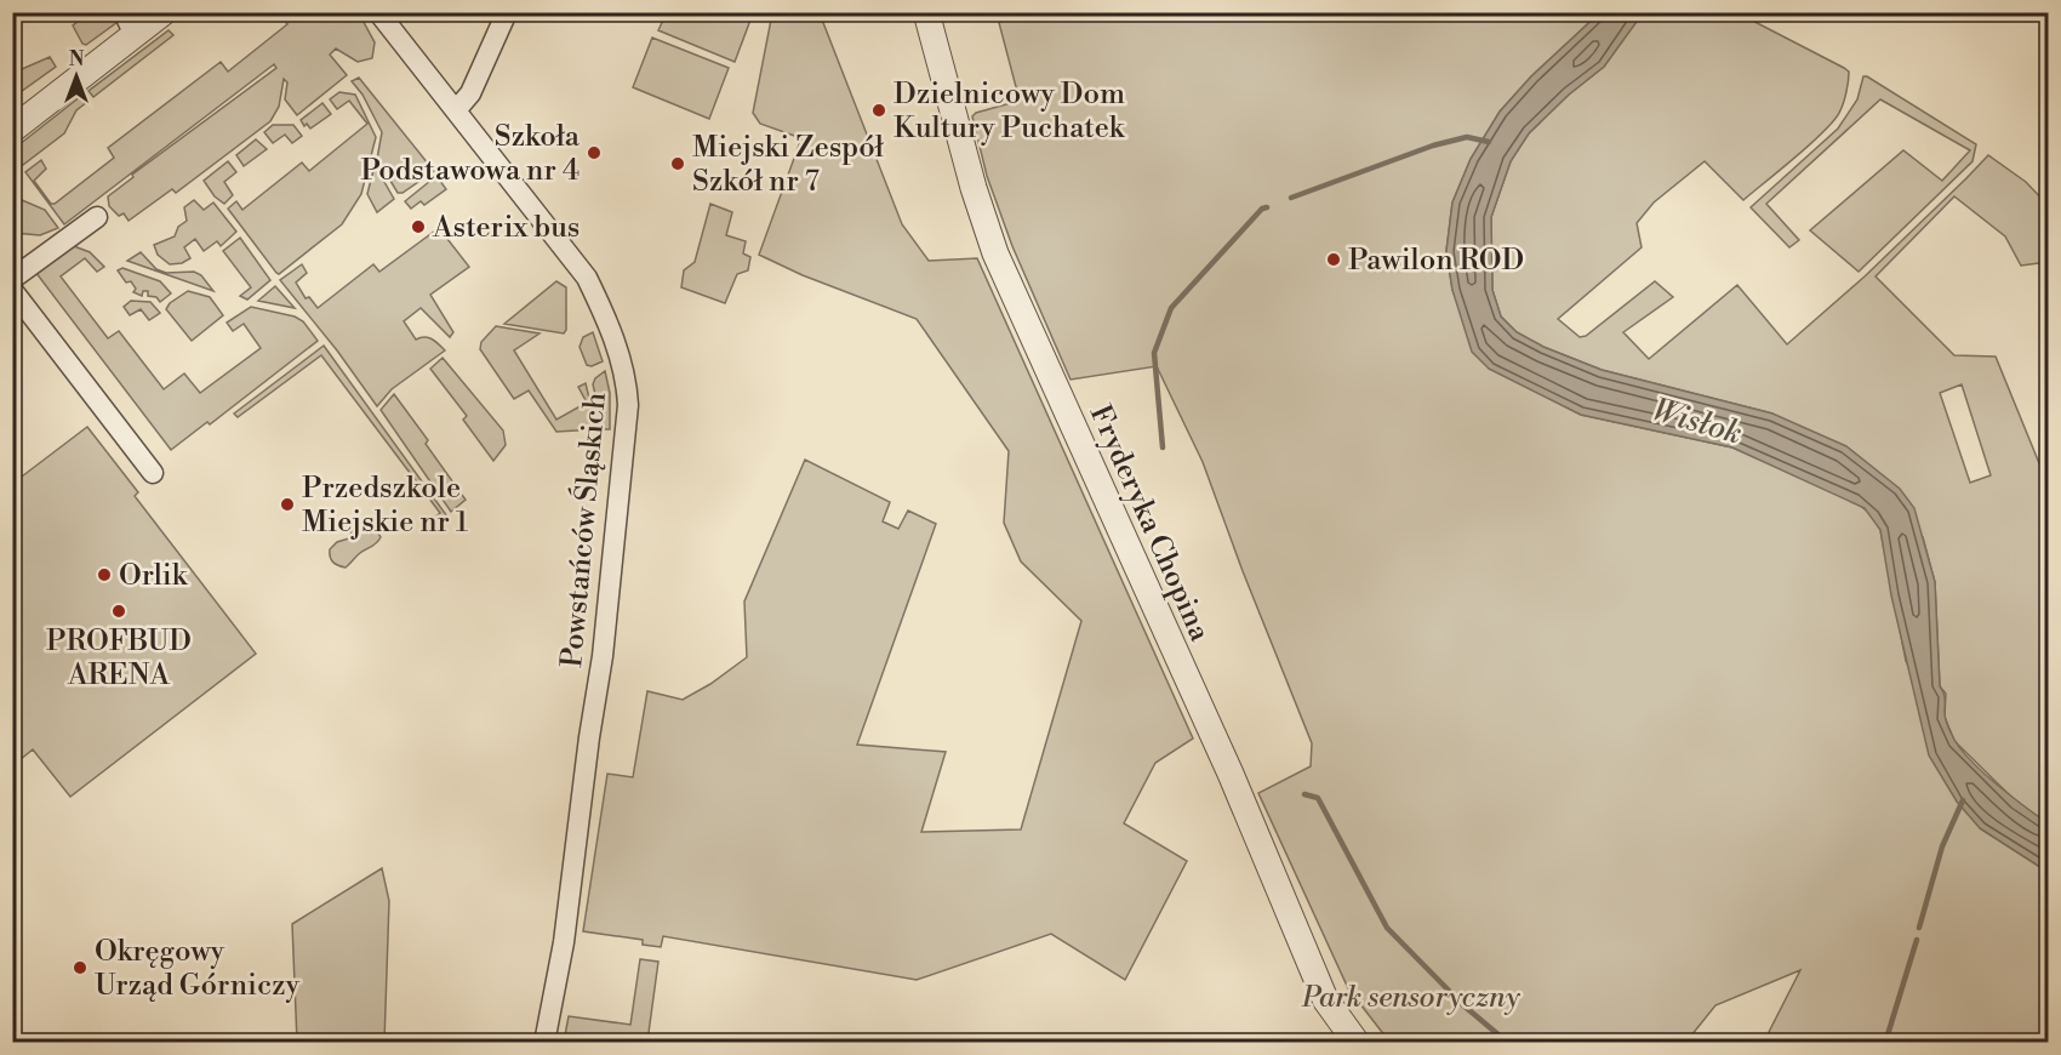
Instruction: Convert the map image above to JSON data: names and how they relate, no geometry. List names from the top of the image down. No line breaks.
{"streets":{"street":["Fryderyka Chopina","Powstańców Śląskich"]},"water":["Wisłok"],"parks":["Park sensoryczny"],"places":["Dzielnicowy Dom Kultury Puchatek","Szkoła Podstawowa nr 4","Miejski Zespół Szkół nr 7","Asterix bus","Pawilon ROD","Przedszkole Miejskie nr 1","Orlik","PROFBUD ARENA","Okręgowy Urząd Górniczy"],"north":"top"}
